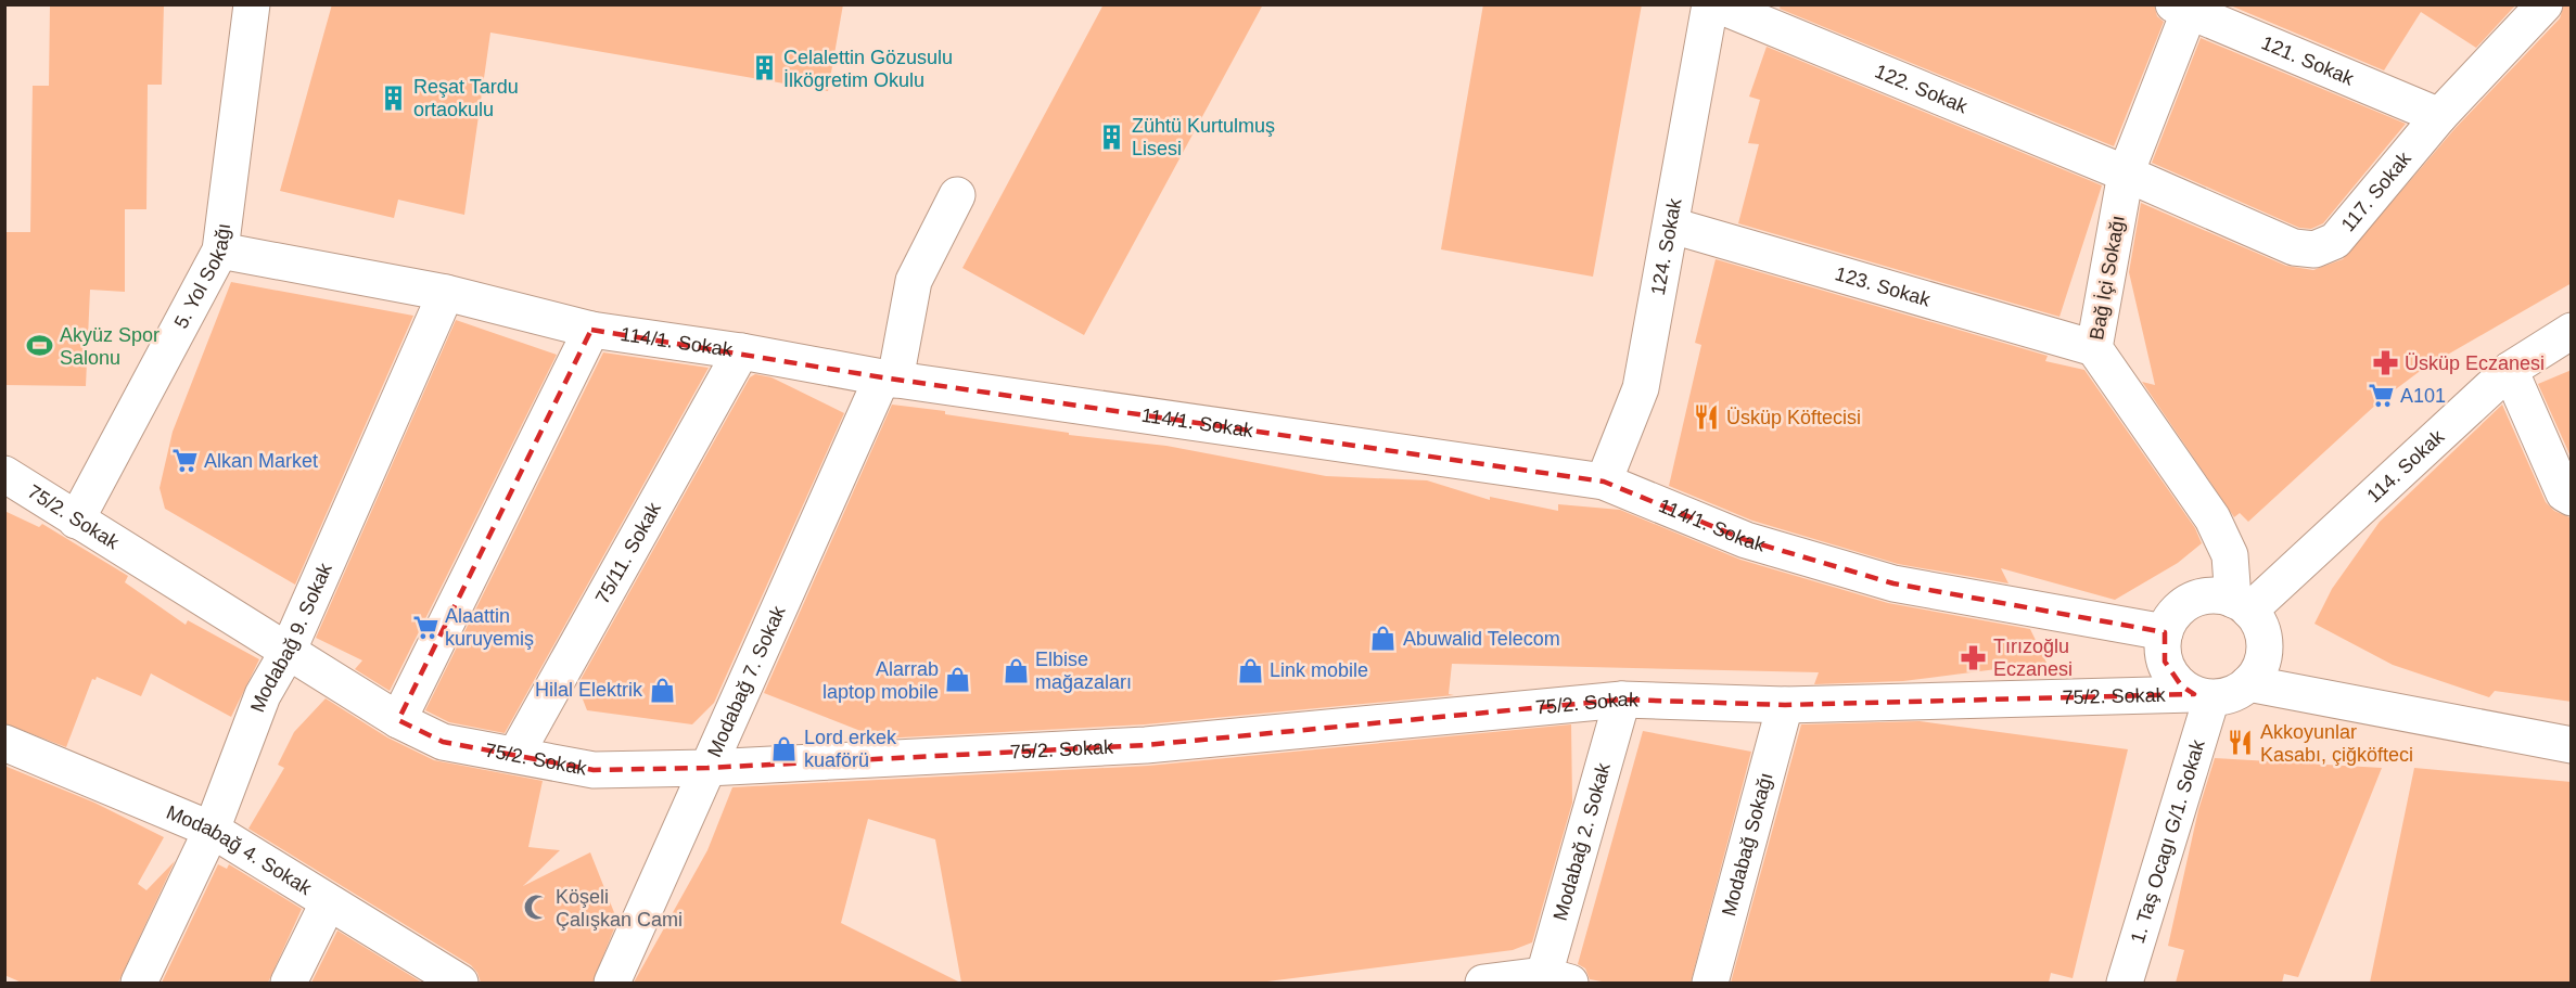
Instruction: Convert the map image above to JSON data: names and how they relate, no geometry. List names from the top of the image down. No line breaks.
{"streets":{"street":["121. Sokak","122. Sokak","117. Sokak","124. Sokak","5. Yol Sokağı","Bağ İçi Sokağı","123. Sokak","114/1. Sokak","114. Sokak","75/2. Sokak","75/11. Sokak","Modabağ 9. Sokak","Modabağ 7. Sokak","1. Taş Ocagı G/1. Sokak","Modabağ 2. Sokak","Modabağ Sokağı","Modabağ 4. Sokak"]},"crossings":[["121. Sokak","117. Sokak"],["121. Sokak","Bağ İçi Sokağı"],["122. Sokak","117. Sokak"],["122. Sokak","Bağ İçi Sokağı"],["117. Sokak","Bağ İçi Sokağı"],["124. Sokak","123. Sokak"],["124. Sokak","114/1. Sokak"],["5. Yol Sokağı","114/1. Sokak"],["5. Yol Sokağı","75/2. Sokak"],["Bağ İçi Sokağı","123. Sokak"],["Bağ İçi Sokağı","114/1. Sokak"],["Bağ İçi Sokağı","114. Sokak"],["Bağ İçi Sokağı","75/2. Sokak"],["Bağ İçi Sokağı","1. Taş Ocagı G/1. Sokak"],["114/1. Sokak","114. Sokak"],["114/1. Sokak","75/2. Sokak"],["114/1. Sokak","75/11. Sokak"],["114/1. Sokak","Modabağ 9. Sokak"],["114/1. Sokak","Modabağ 7. Sokak"],["114/1. Sokak","1. Taş Ocagı G/1. Sokak"],["114. Sokak","75/2. Sokak"],["114. Sokak","1. Taş Ocagı G/1. Sokak"],["75/2. Sokak","75/11. Sokak"],["75/2. Sokak","Modabağ 9. Sokak"],["75/2. Sokak","Modabağ 7. Sokak"],["75/2. Sokak","1. Taş Ocagı G/1. Sokak"],["75/2. Sokak","Modabağ 2. Sokak"],["75/2. Sokak","Modabağ Sokağı"],["Modabağ 9. Sokak","Modabağ 4. Sokak"]],"places":{"building":["Celalettin Gözusulu İlkögretim Okulu","Reşat Tardu ortaokulu","Zühtü Kurtulmuş Lisesi"],"sports":["Akyüz Spor Salonu"],"pharmacy":["Üsküp Eczanesi","Tırızoğlu Eczanesi"],"supermarket":["A101","Alkan Market","Alaattin kuruyemiş"],"restaurant":["Üsküp Köftecisi","Akkoyunlar Kasabı, çiğköfteci"],"shop":["Abuwalid Telecom","Elbise mağazaları","Link mobile","Alarrab laptop mobile","Hilal Elektrik","Lord erkek kuaförü"],"mosque":["Köşeli Çalışkan Cami"]}}
